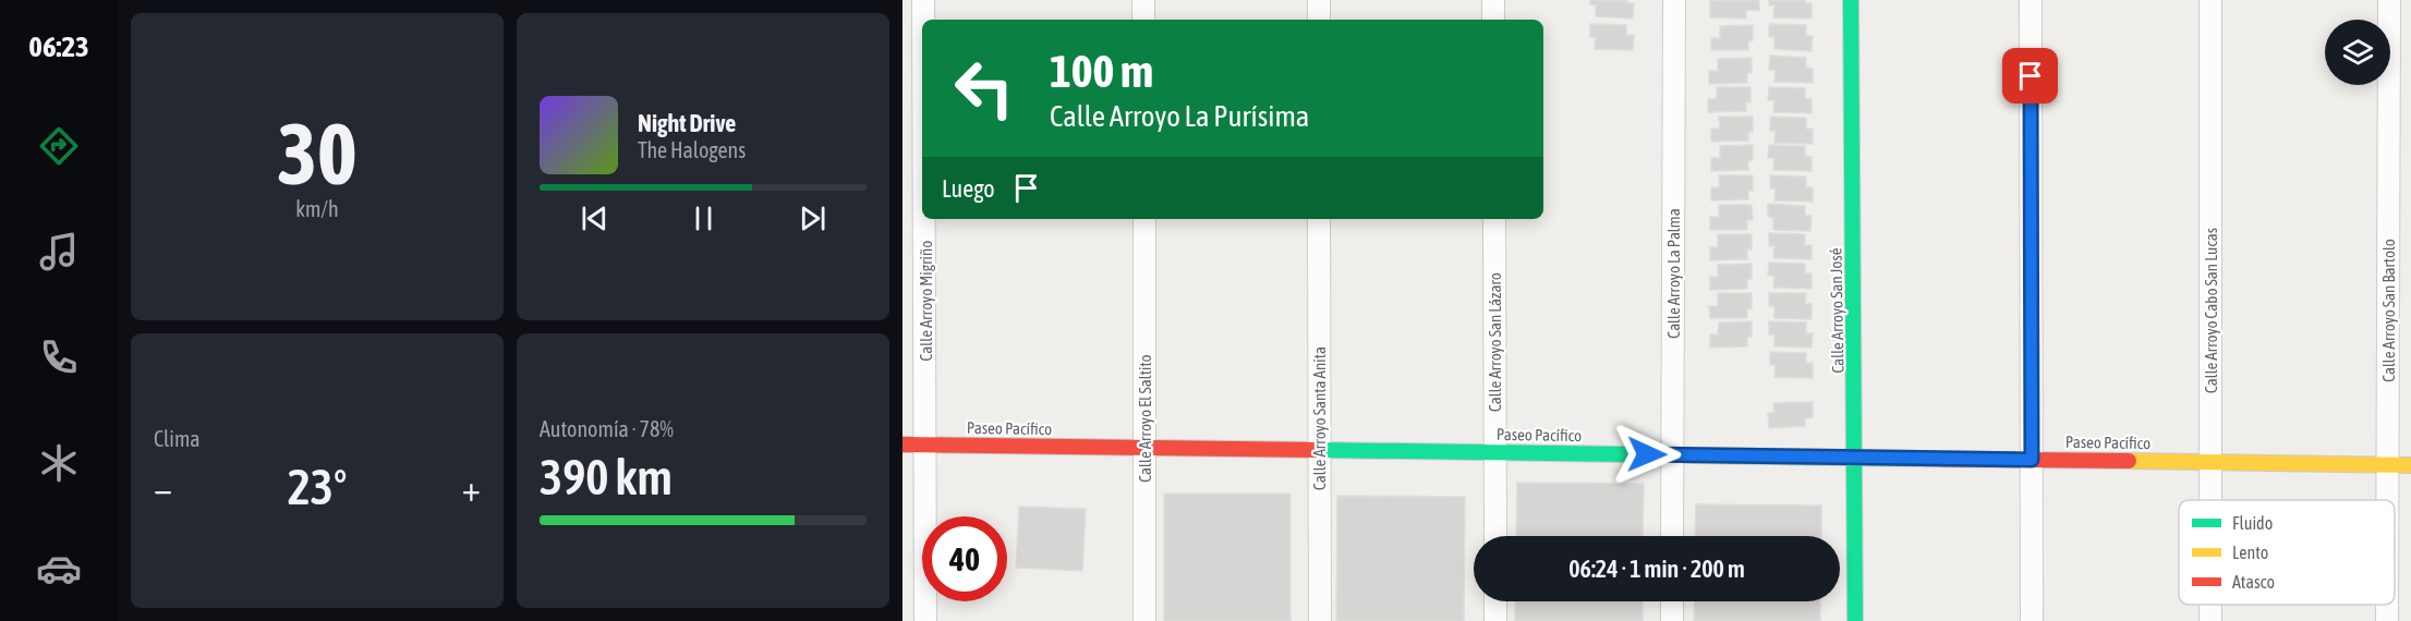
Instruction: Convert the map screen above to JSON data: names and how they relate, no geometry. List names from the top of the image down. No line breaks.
{"streets":{"street":["Calle Arroyo La Palma","Calle Arroyo Migriño","Calle Arroyo San José","Calle Arroyo Cabo San Lucas","Calle Arroyo San Bartolo","Calle Arroyo San Lázaro","Calle Arroyo El Saltito","Calle Arroyo Santa Anita","Paseo Pacífico"]},"crossings":[["Calle Arroyo La Palma","Paseo Pacífico"],["Calle Arroyo Migriño","Paseo Pacífico"],["Calle Arroyo San José","Paseo Pacífico"],["Calle Arroyo Cabo San Lucas","Paseo Pacífico"],["Calle Arroyo San Bartolo","Paseo Pacífico"],["Calle Arroyo San Lázaro","Paseo Pacífico"],["Calle Arroyo El Saltito","Paseo Pacífico"],["Calle Arroyo Santa Anita","Paseo Pacífico"]],"legend":["Fluido","Lento","Atasco"],"page":{"tabs":"06:23","tile":[["30","km/h"],"Clima",["Autonomía · 78%","390 km"]],"turn":["100 m","Calle Arroyo La Purísima"],"song":["Night Drive","The Halogens"],"then":"Luego","heat":["−","23°","+"],"limit":"40","trip":"06:24 · 1 min · 200 m"}}
